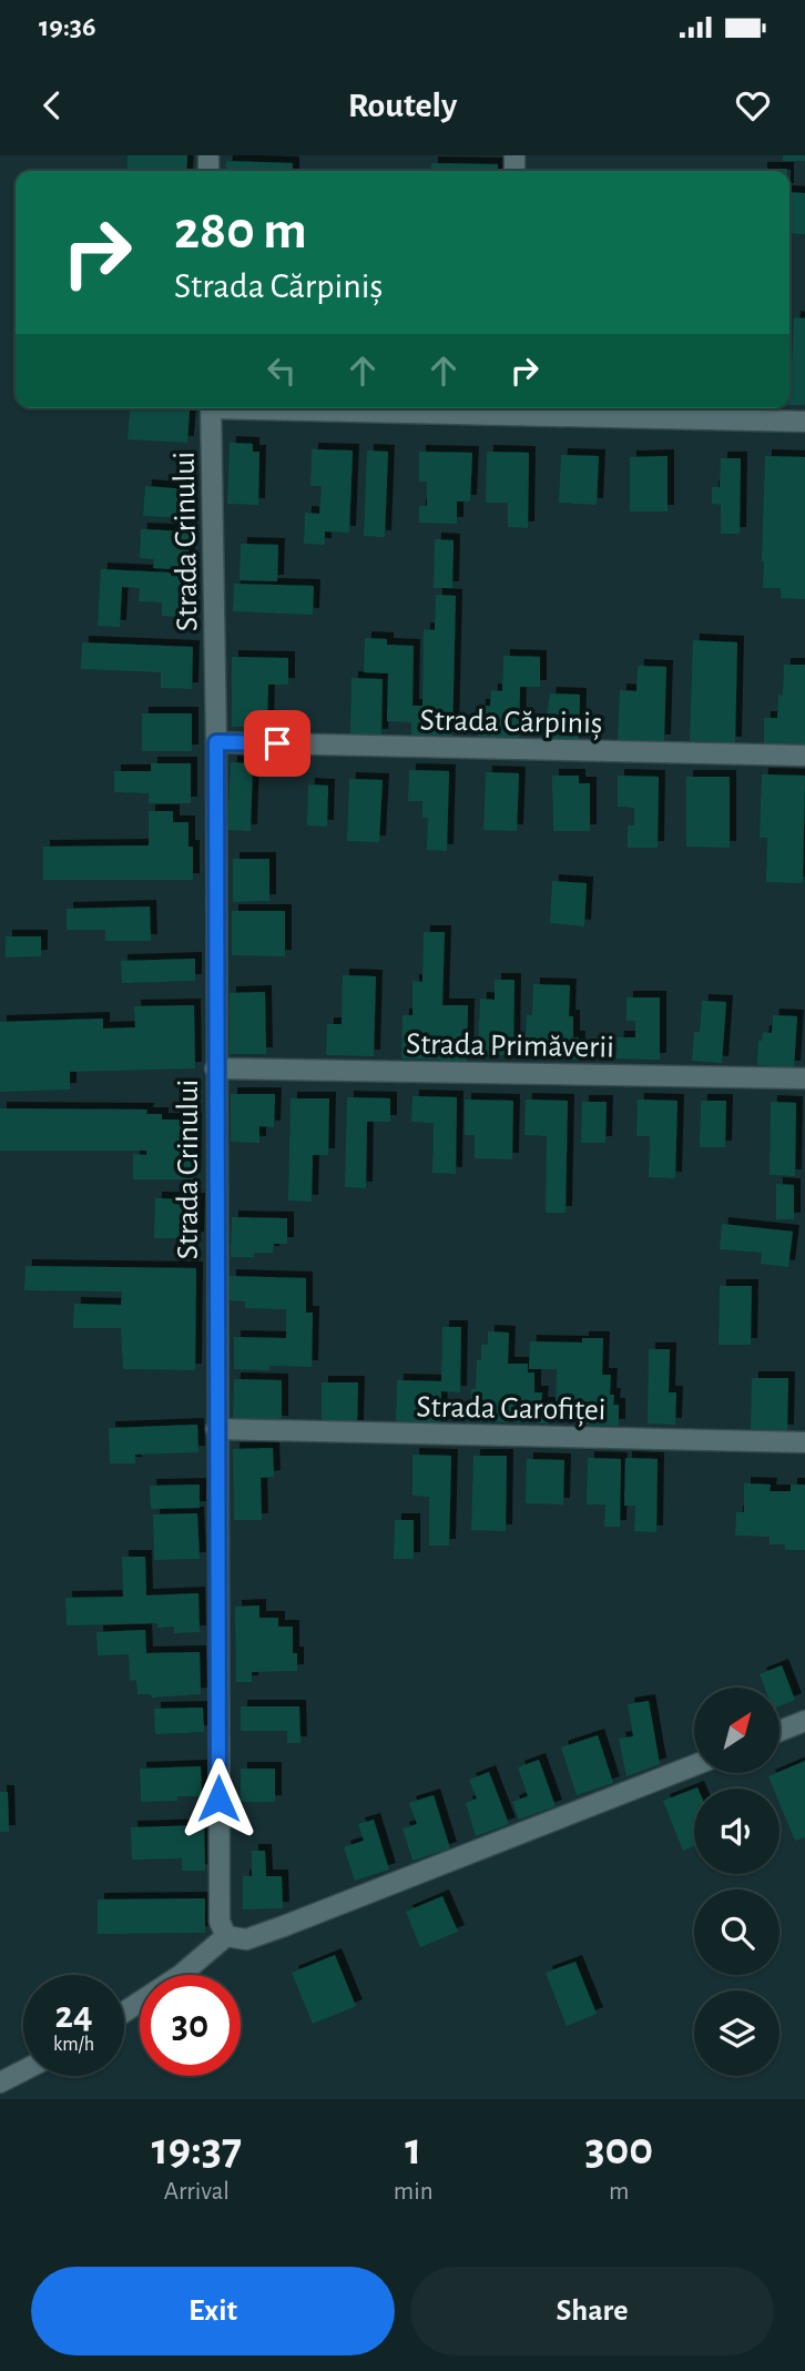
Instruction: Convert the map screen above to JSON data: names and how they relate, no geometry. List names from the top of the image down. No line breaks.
{"streets":{"street":["Strada Crinului","Strada Cărpiniș","Strada Primăverii","Strada Garofiței"]},"crossings":[["Strada Crinului","Strada Cărpiniș"],["Strada Crinului","Strada Primăverii"],["Strada Crinului","Strada Garofiței"]],"north":"top right","page":{"status":"19:36","header":"Routely","turn":["280 m","Strada Cărpiniș"],"speed":"24 km/h","limit":"30","eta":["19:37","Arrival","1","min","300","m"],"buttons":["Exit","Share"]}}
